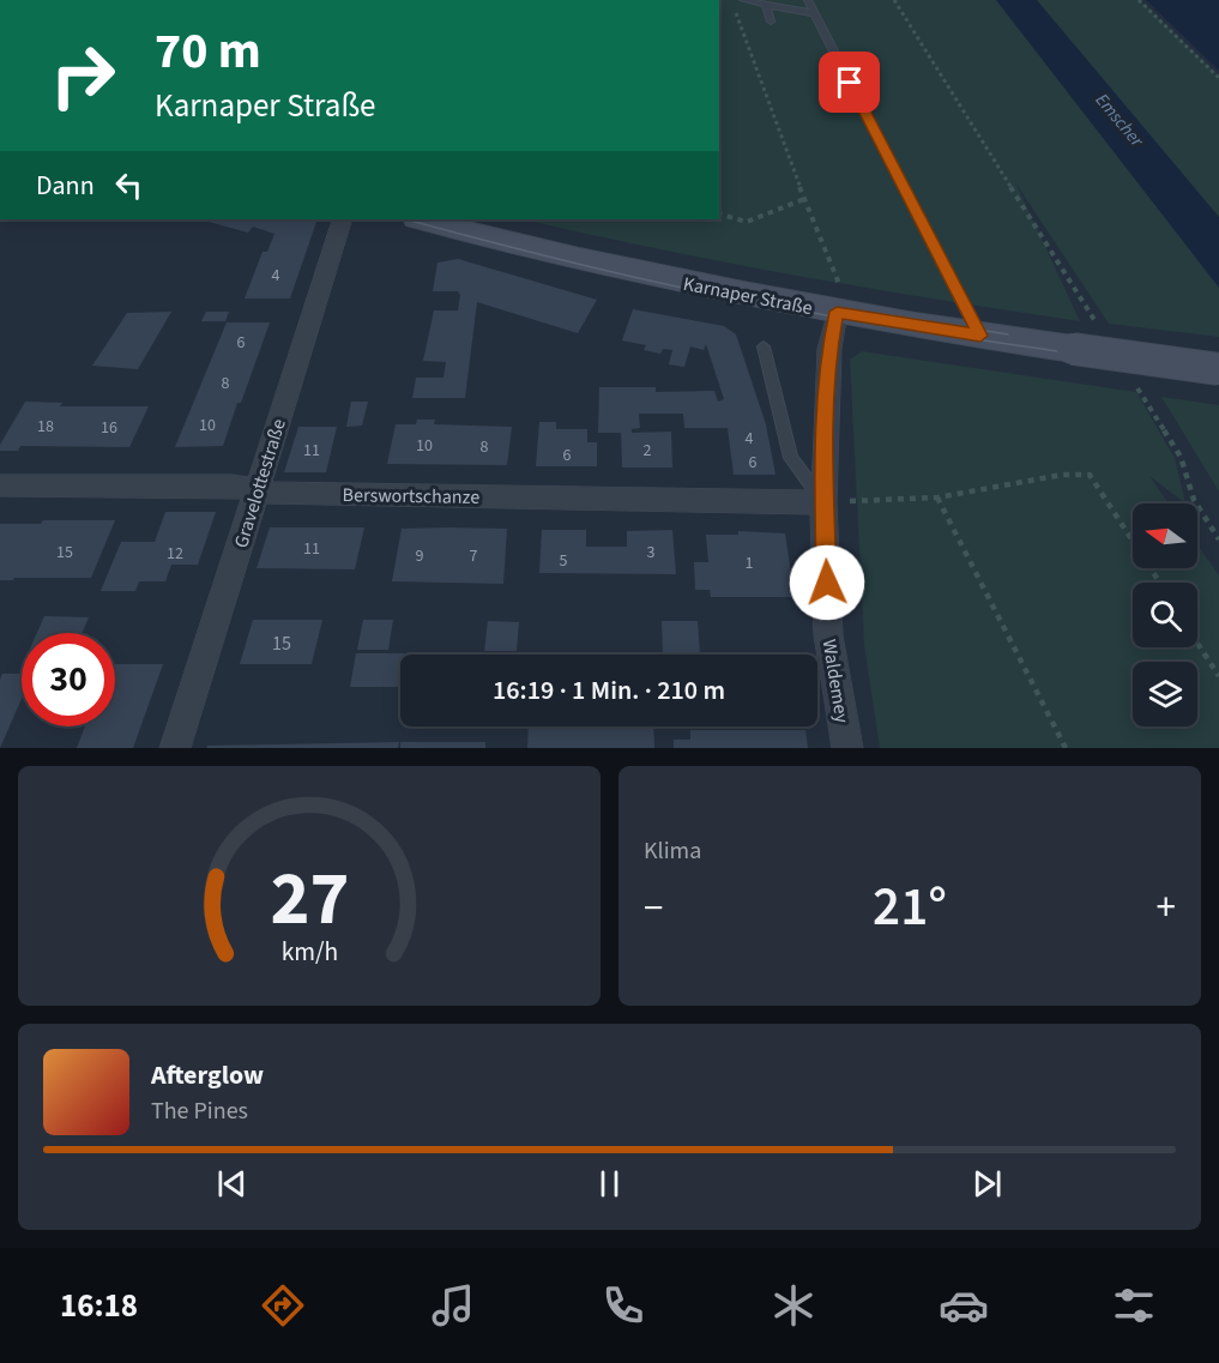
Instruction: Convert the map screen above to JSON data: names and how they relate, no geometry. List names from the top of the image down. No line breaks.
{"streets":{"main road":["Karnaper Straße"],"street":["Gravelottestraße","Berswortschanze","Waldemey"]},"crossings":[["Karnaper Straße","Waldemey"],["Gravelottestraße","Berswortschanze"],["Berswortschanze","Waldemey"]],"water":["Emscher"],"house_numbers":["4","6","8","10","18","16","4","10","8","11","2","6","6","11","15","3","12","9","7","5","1","15"],"north":"left","page":{"turn":["70 m","Karnaper Straße"],"then":"Dann","limit":"30","trip":"16:19 · 1 Min. · 210 m","tile":"Klima","heat":["−","21°","+"],"song":["Afterglow","The Pines"],"tabs":"16:18","gauge":["27","km/h"]}}
